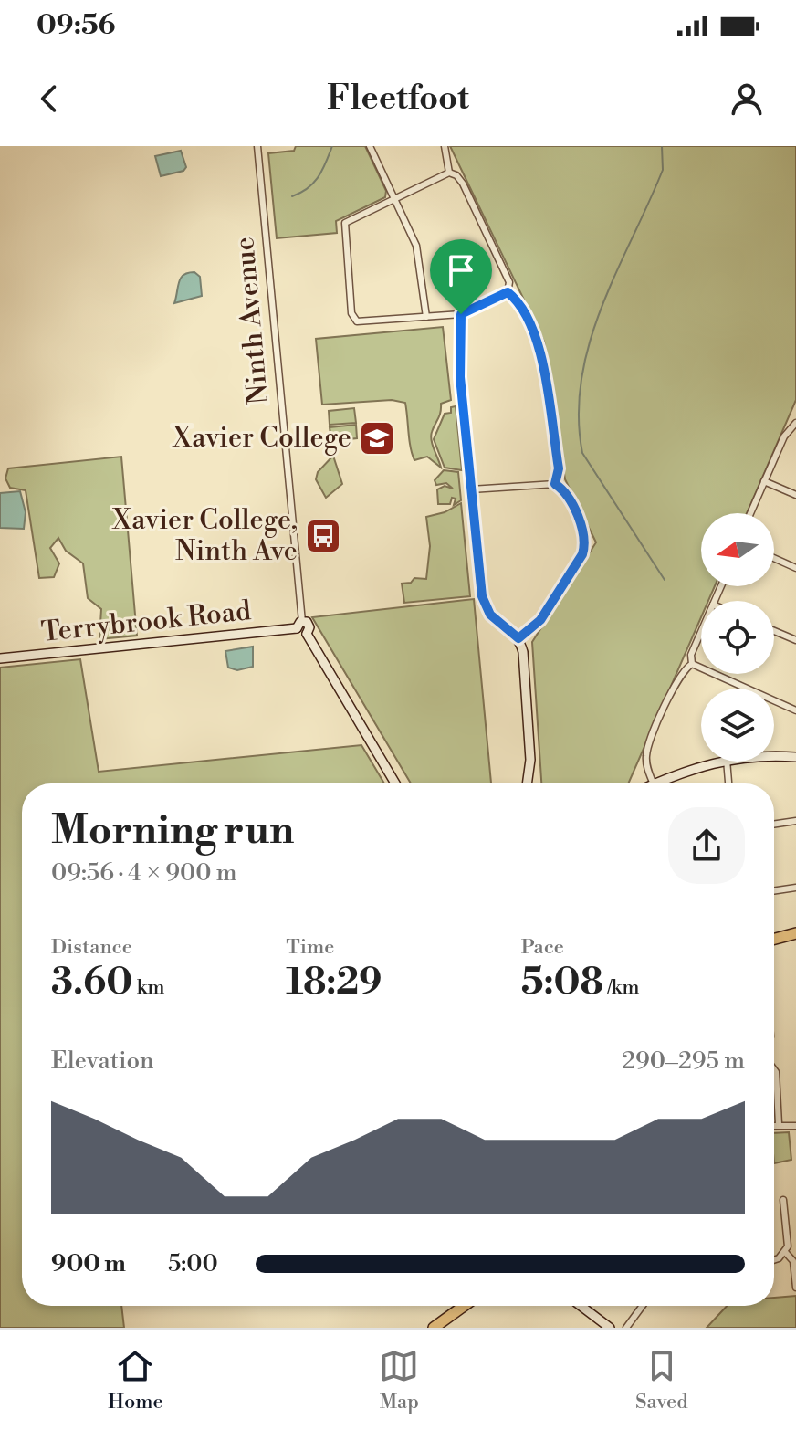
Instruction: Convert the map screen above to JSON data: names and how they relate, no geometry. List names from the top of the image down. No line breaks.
{"streets":{"street":["Ninth Avenue","Terrybrook Road"]},"crossings":[["Ninth Avenue","Terrybrook Road"]],"places":{"school or university":["Xavier College"],"bus stop":["Xavier College, Ninth Ave"]},"north":"left","page":{"status":"09:56","header":"Fleetfoot","heading":["Morning run","09:56 · 4 × 900 m"],"stats":[["Distance","3.60 km"],["Time","18:29"],["Pace","5:08 /km"]],"chart":["Elevation","290–295 m"],"list":[{"name":"900 m","note":"5:00"}],"tabs":["Home","Map","Saved"]}}
